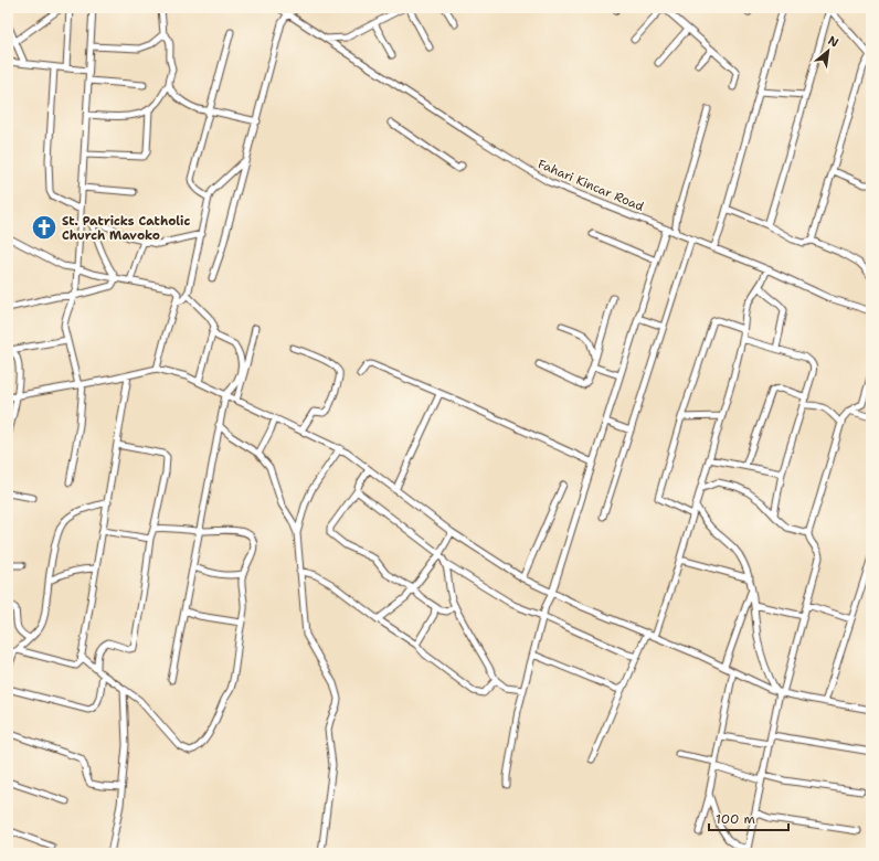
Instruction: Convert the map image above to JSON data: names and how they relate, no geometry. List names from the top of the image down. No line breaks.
{"streets":{"street":["Fahari Kincar Road"]},"places":{"church":["St. Patricks Catholic Church Mavoko"]},"scale_bar":"100 m","north":"top right"}
